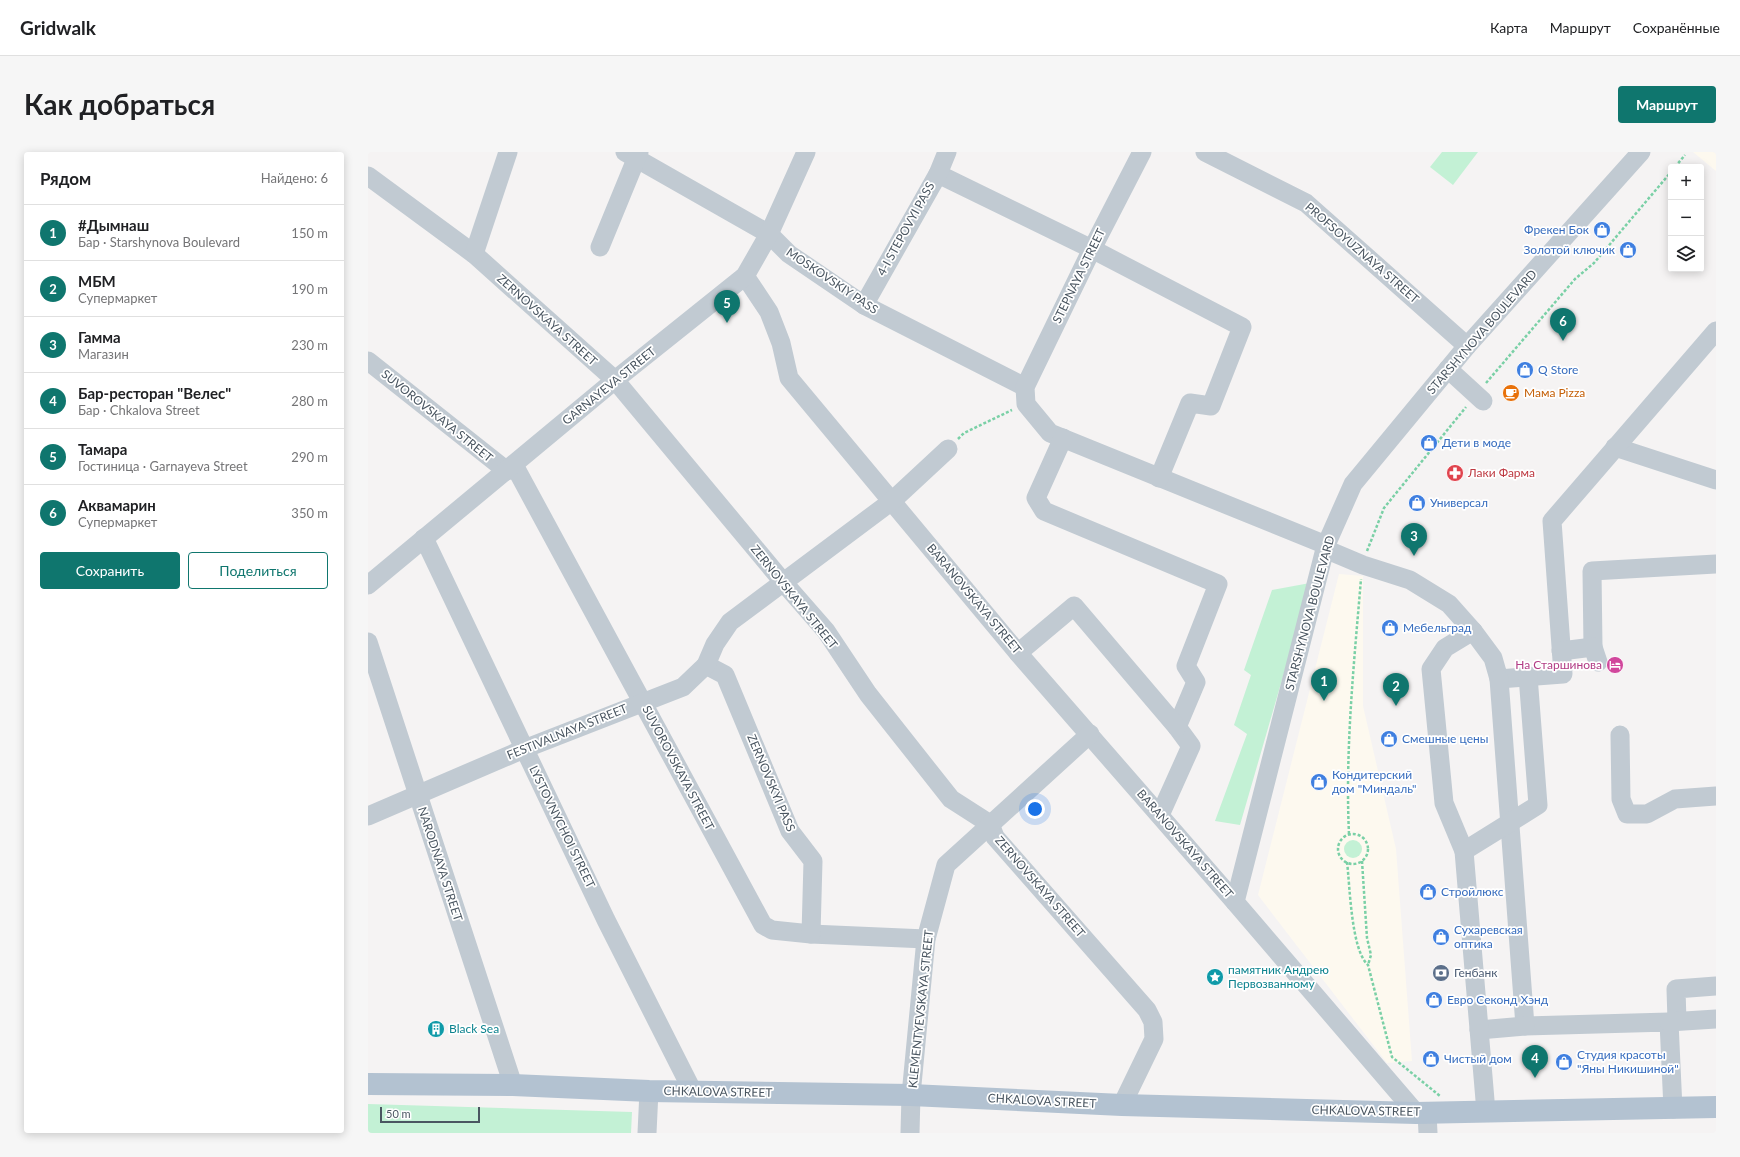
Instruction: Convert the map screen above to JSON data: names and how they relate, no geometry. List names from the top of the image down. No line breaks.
{"streets":{"main road":["CHKALOVA STREET"],"street":["4-I STEPOVYI PASS","PROFSOYUZNAYA STREET","STEPNAYA STREET","MOSKOVSKIY PASS","ZERNOVSKAYA STREET","STARSHYNOVA BOULEVARD","GARNAYEVA STREET","SUVOROVSKAYA STREET","BARANOVSKAYA STREET","FESTIVALNAYA STREET","ZERNOVSKYI PASS","LYSTOVNYCHOI STREET","NARODNAYA STREET","KLEMENTYEVSKAYA STREET"]},"crossings":[["4-I STEPOVYI PASS","MOSKOVSKIY PASS"],["PROFSOYUZNAYA STREET","STARSHYNOVA BOULEVARD"],["STEPNAYA STREET","MOSKOVSKIY PASS"],["MOSKOVSKIY PASS","GARNAYEVA STREET"],["ZERNOVSKAYA STREET","GARNAYEVA STREET"],["ZERNOVSKAYA STREET","FESTIVALNAYA STREET"],["ZERNOVSKAYA STREET","KLEMENTYEVSKAYA STREET"],["ZERNOVSKAYA STREET","CHKALOVA STREET"],["STARSHYNOVA BOULEVARD","BARANOVSKAYA STREET"],["GARNAYEVA STREET","SUVOROVSKAYA STREET"],["GARNAYEVA STREET","BARANOVSKAYA STREET"],["GARNAYEVA STREET","LYSTOVNYCHOI STREET"],["SUVOROVSKAYA STREET","FESTIVALNAYA STREET"],["SUVOROVSKAYA STREET","ZERNOVSKYI PASS"],["SUVOROVSKAYA STREET","KLEMENTYEVSKAYA STREET"],["BARANOVSKAYA STREET","FESTIVALNAYA STREET"],["BARANOVSKAYA STREET","KLEMENTYEVSKAYA STREET"],["FESTIVALNAYA STREET","ZERNOVSKYI PASS"],["FESTIVALNAYA STREET","LYSTOVNYCHOI STREET"],["FESTIVALNAYA STREET","NARODNAYA STREET"],["LYSTOVNYCHOI STREET","CHKALOVA STREET"],["NARODNAYA STREET","CHKALOVA STREET"],["KLEMENTYEVSKAYA STREET","CHKALOVA STREET"]],"places":{"shop":["Фрекен Бок","Золотой ключик","Q Store","Дети в моде","Универсал","Мебельград","Смешные цены","Кондитерский дом \"Миндаль\"","Стройлюкс","Сухаревская оптика","Евро Секонд Хэнд","Чистый дом","Студия красоты \"Яны Никишиной\""],"cafe":["Мама Pizza"],"pharmacy":["Лаки Фарма"],"hotel":["На Старшинова"],"bank":["Генбанк"],"place":["памятник Андрею Первозванному"],"building":["Black Sea"]},"scale_bar":"50 m","page":{"header":"Gridwalk","nav":["Карта","Маршрут","Сохранённые"],"buttons":["Маршрут",["Сохранить","Поделиться"]],"title":"Как добраться","heading":["Рядом","Найдено: 6"],"map_buttons":["+","−"],"list":[{"mark":"1","name":"#Дымнаш","note":"Бар · Starshynova Boulevard","value":"150 m"},{"mark":"2","name":"МБМ","note":"Супермаркет","value":"190 m"},{"mark":"3","name":"Гамма","note":"Магазин","value":"230 m"},{"mark":"4","name":"Бар-ресторан \"Велес\"","note":"Бар · Chkalova Street","value":"280 m"},{"mark":"5","name":"Тамара","note":"Гостиница · Garnayeva Street","value":"290 m"},{"mark":"6","name":"Аквамарин","note":"Супермаркет","value":"350 m"}],"pins":["5","6","3","1","2","4"],"scale":"50 m"}}
